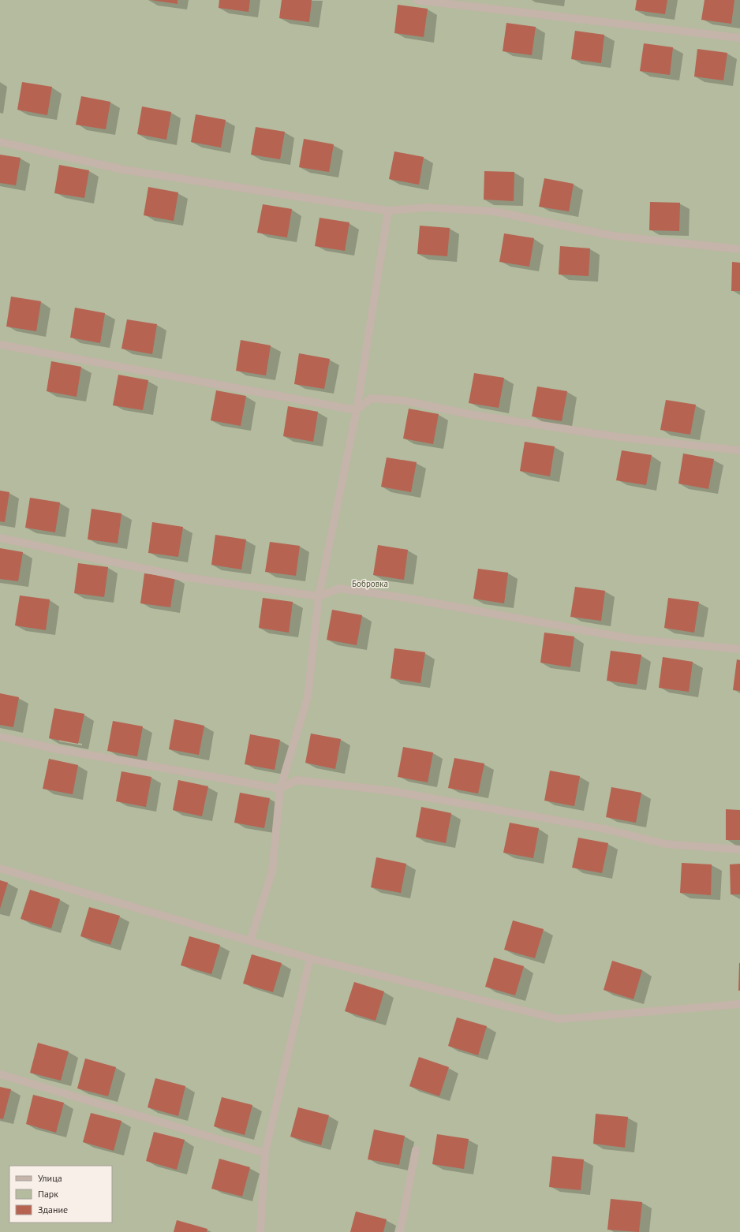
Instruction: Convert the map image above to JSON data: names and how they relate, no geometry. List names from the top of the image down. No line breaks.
{"parks":["Бобровка"],"legend":["Улица","Парк","Здание"]}
